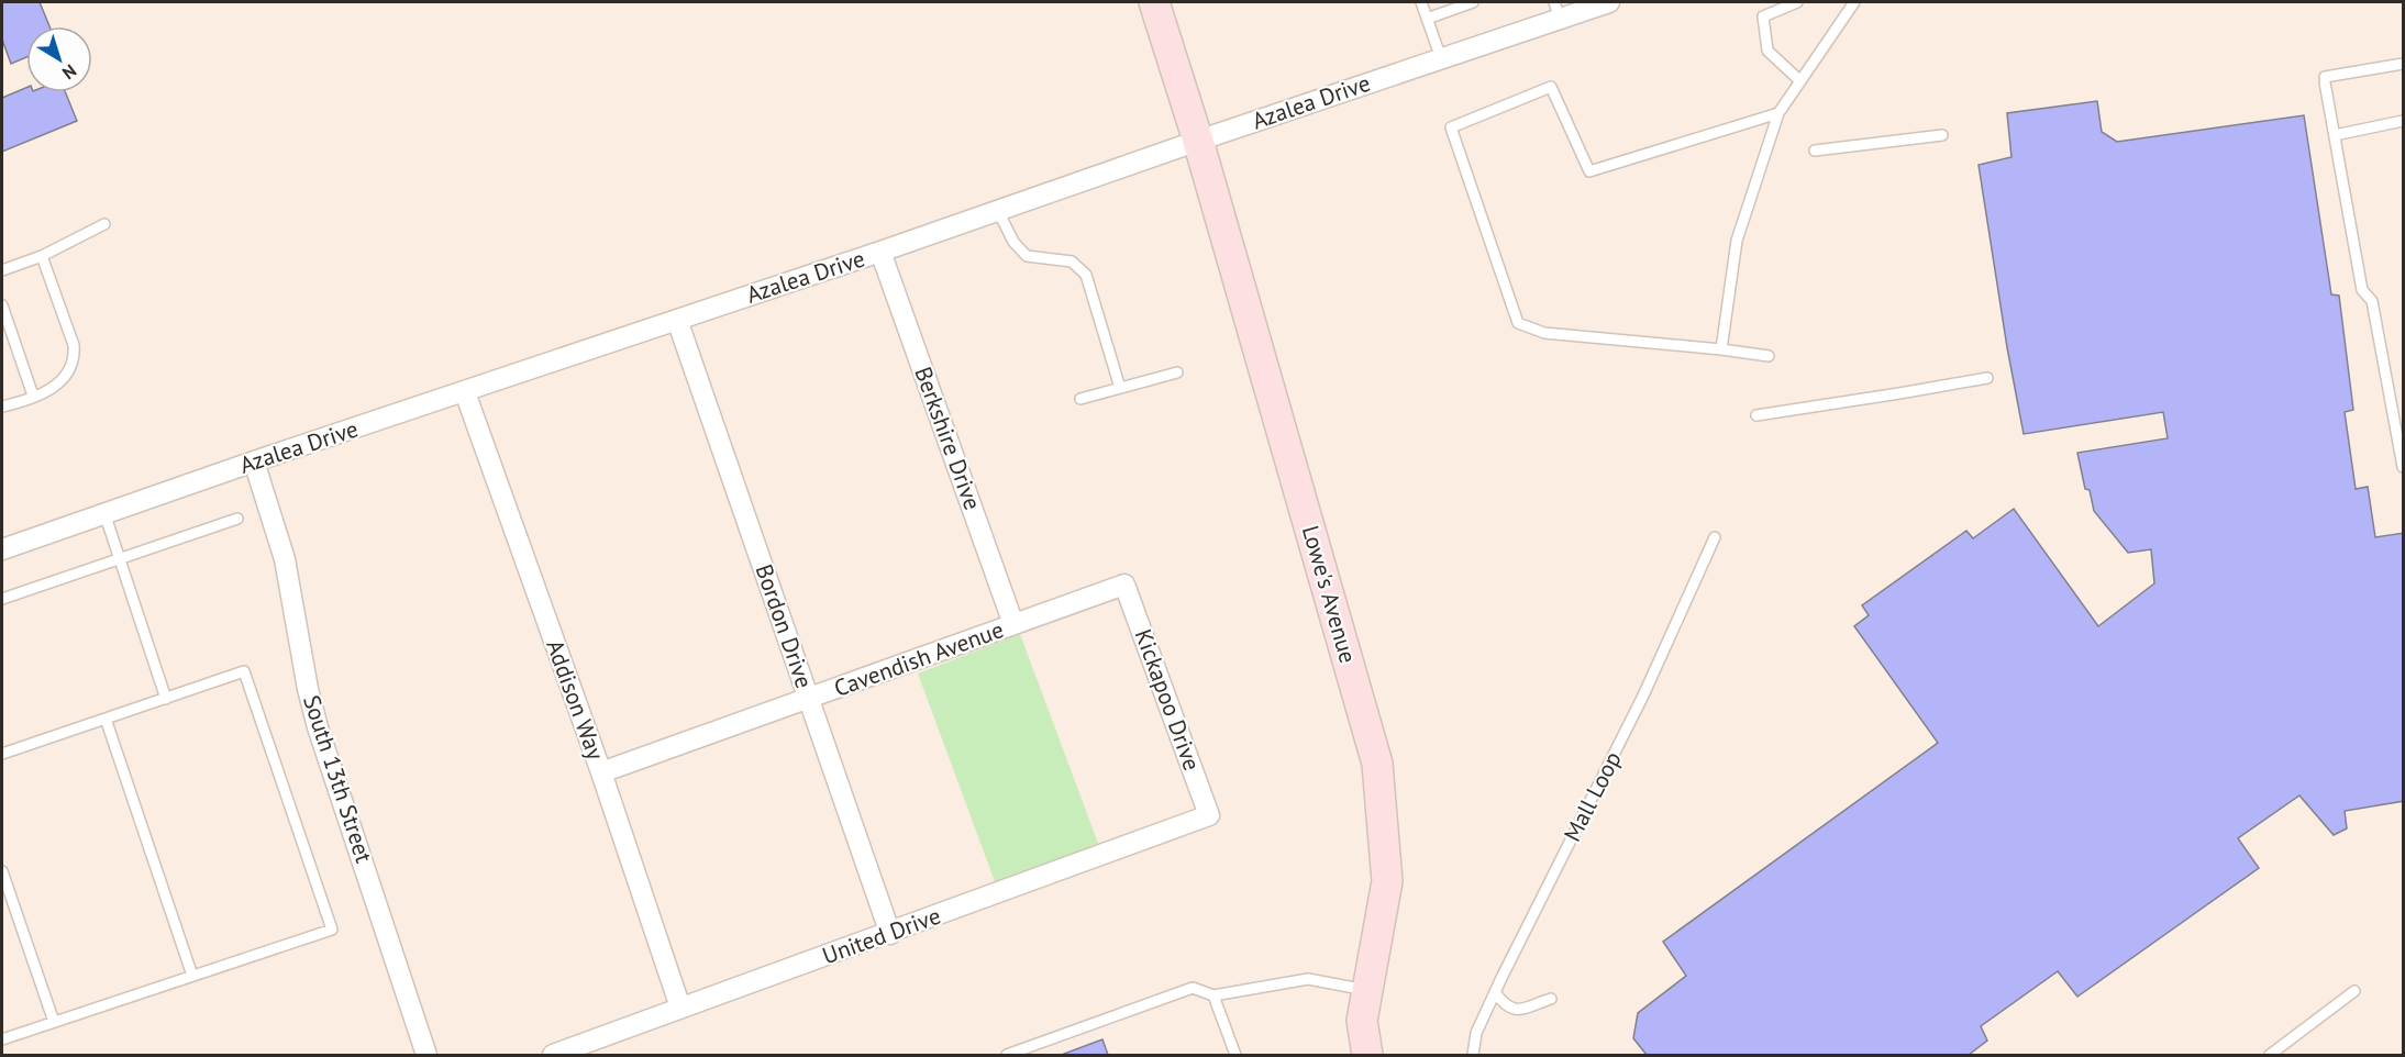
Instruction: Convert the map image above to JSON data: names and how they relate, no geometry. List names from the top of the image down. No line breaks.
{"streets":{"street":["Azalea Drive","Berkshire Drive","Lowe's Avenue","Bordon Drive","Cavendish Avenue","Addison Way","Kickapoo Drive","South 13th Street","United Drive"],"lane":["Mall Loop"]},"crossings":[["Azalea Drive","Berkshire Drive"],["Azalea Drive","Lowe's Avenue"],["Azalea Drive","Bordon Drive"],["Azalea Drive","Addison Way"],["Azalea Drive","South 13th Street"],["Berkshire Drive","Cavendish Avenue"],["Bordon Drive","Cavendish Avenue"],["Bordon Drive","United Drive"],["Cavendish Avenue","Addison Way"],["Cavendish Avenue","Kickapoo Drive"],["Addison Way","United Drive"],["Kickapoo Drive","United Drive"]],"north":"bottom right"}
